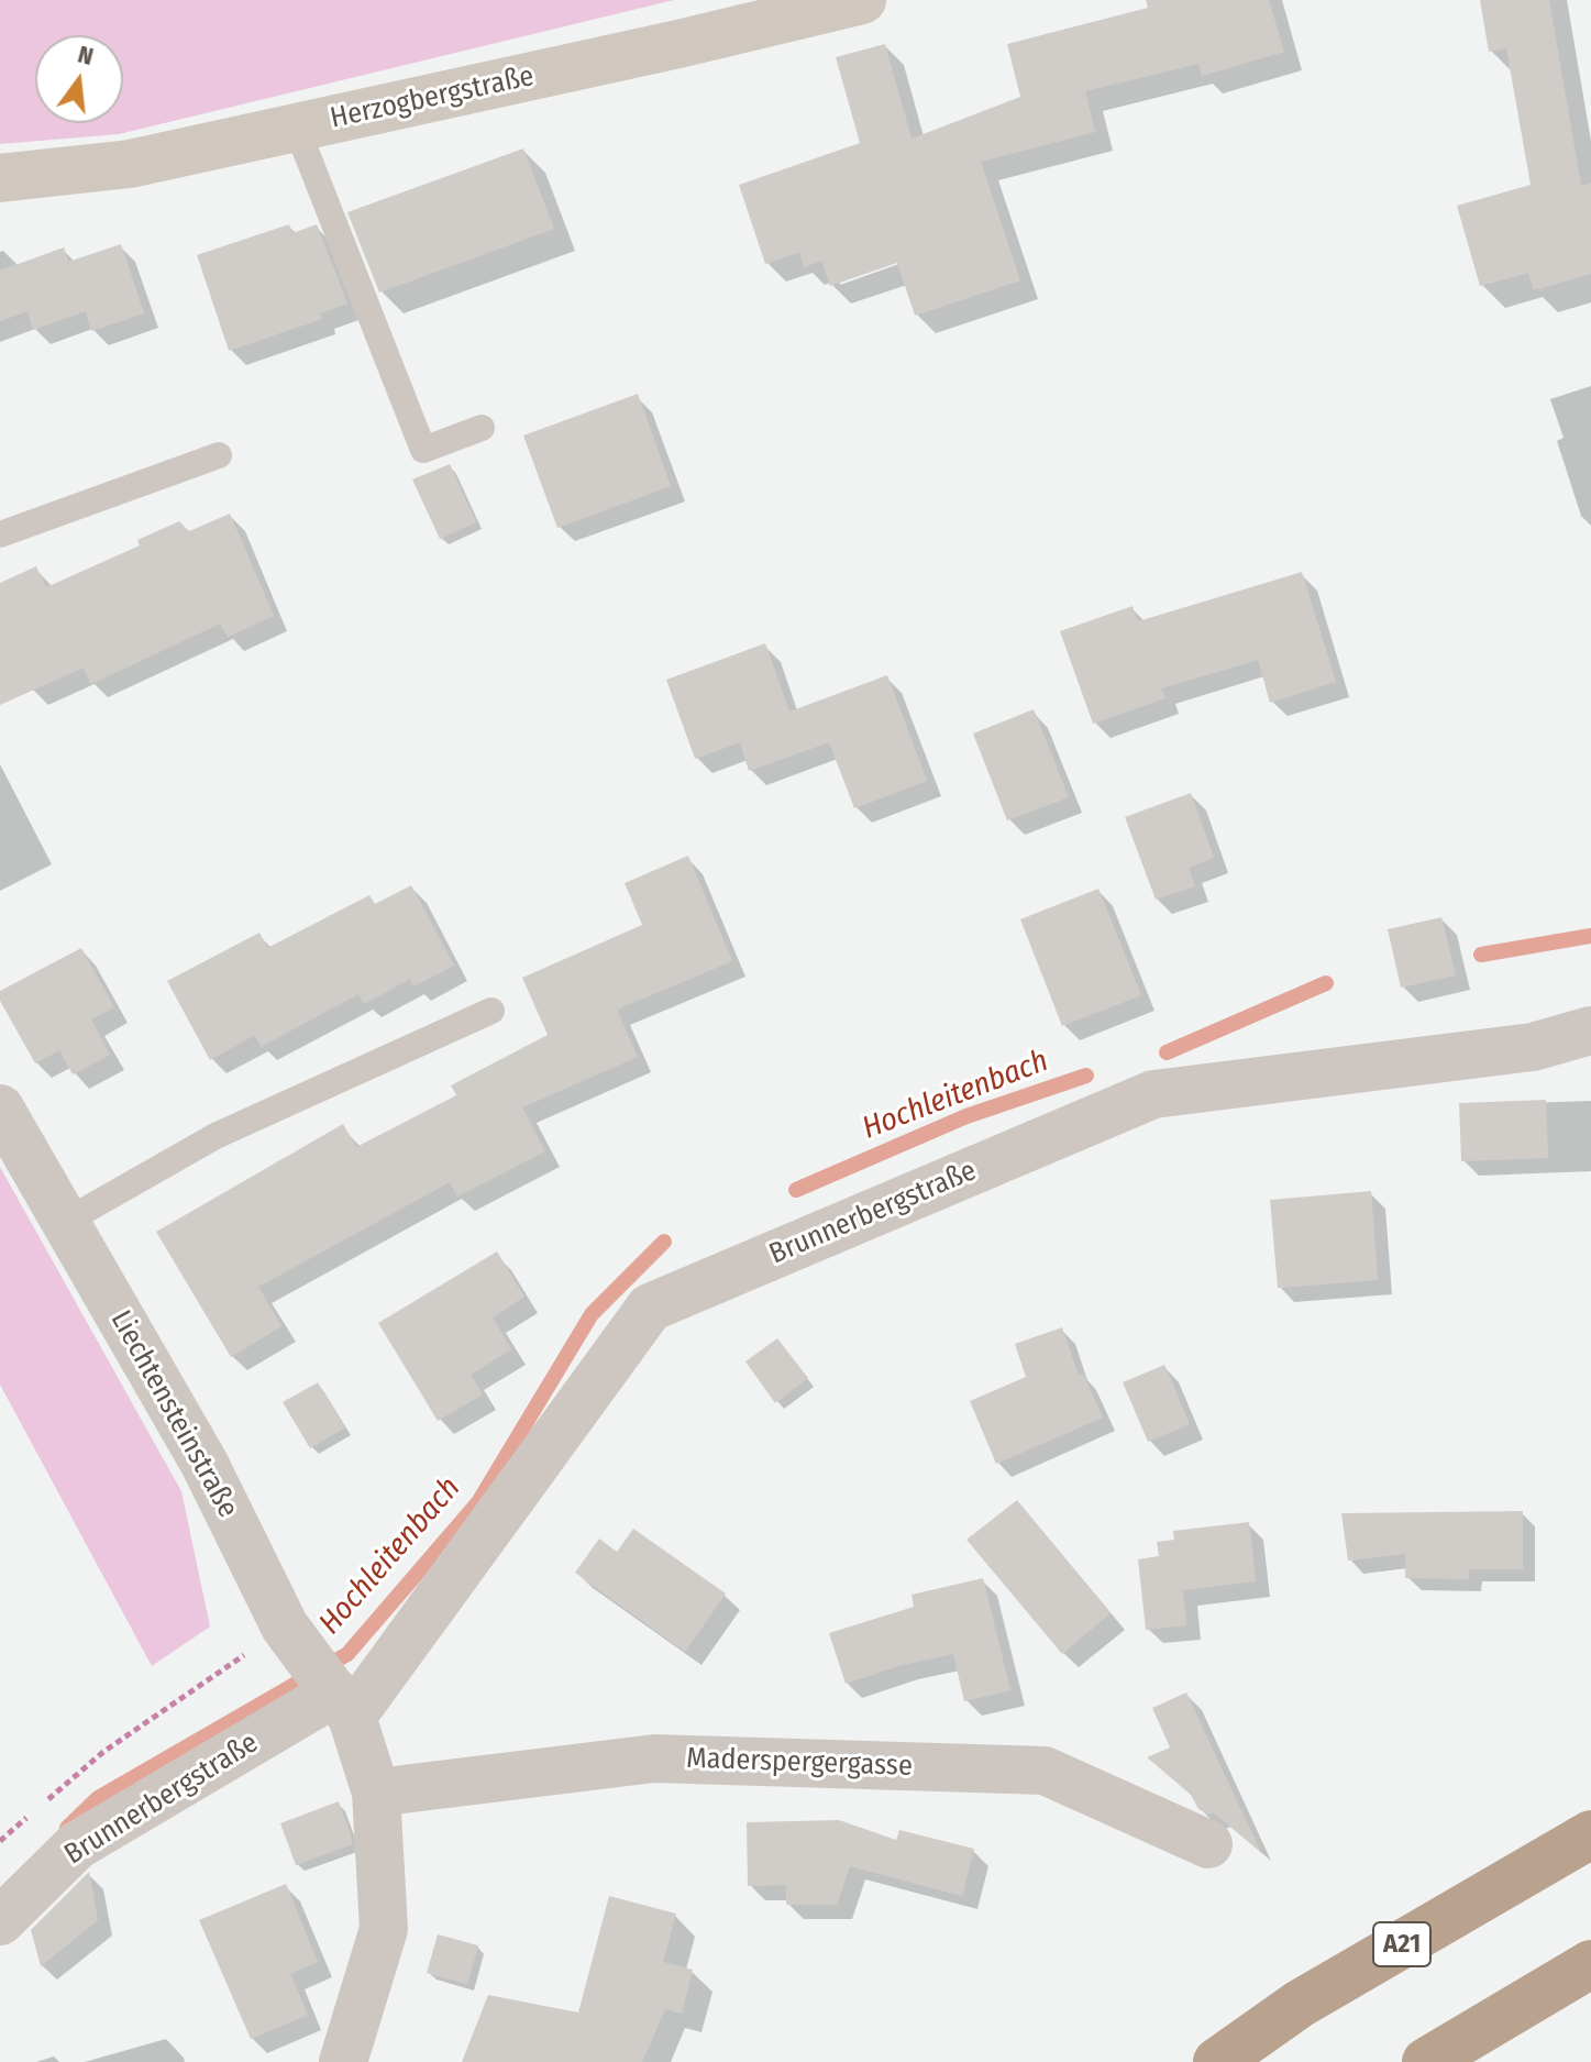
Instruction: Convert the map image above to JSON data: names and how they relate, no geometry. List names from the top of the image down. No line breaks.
{"streets":{"highway":["A21"],"main road":["Herzogbergstraße"],"street":["Brunnerbergstraße","Liechtensteinstraße","Maderspergergasse"]},"crossings":[["Brunnerbergstraße","Liechtensteinstraße"],["Liechtensteinstraße","Maderspergergasse"]],"water":["Hochleitenbach"],"north":"top"}
